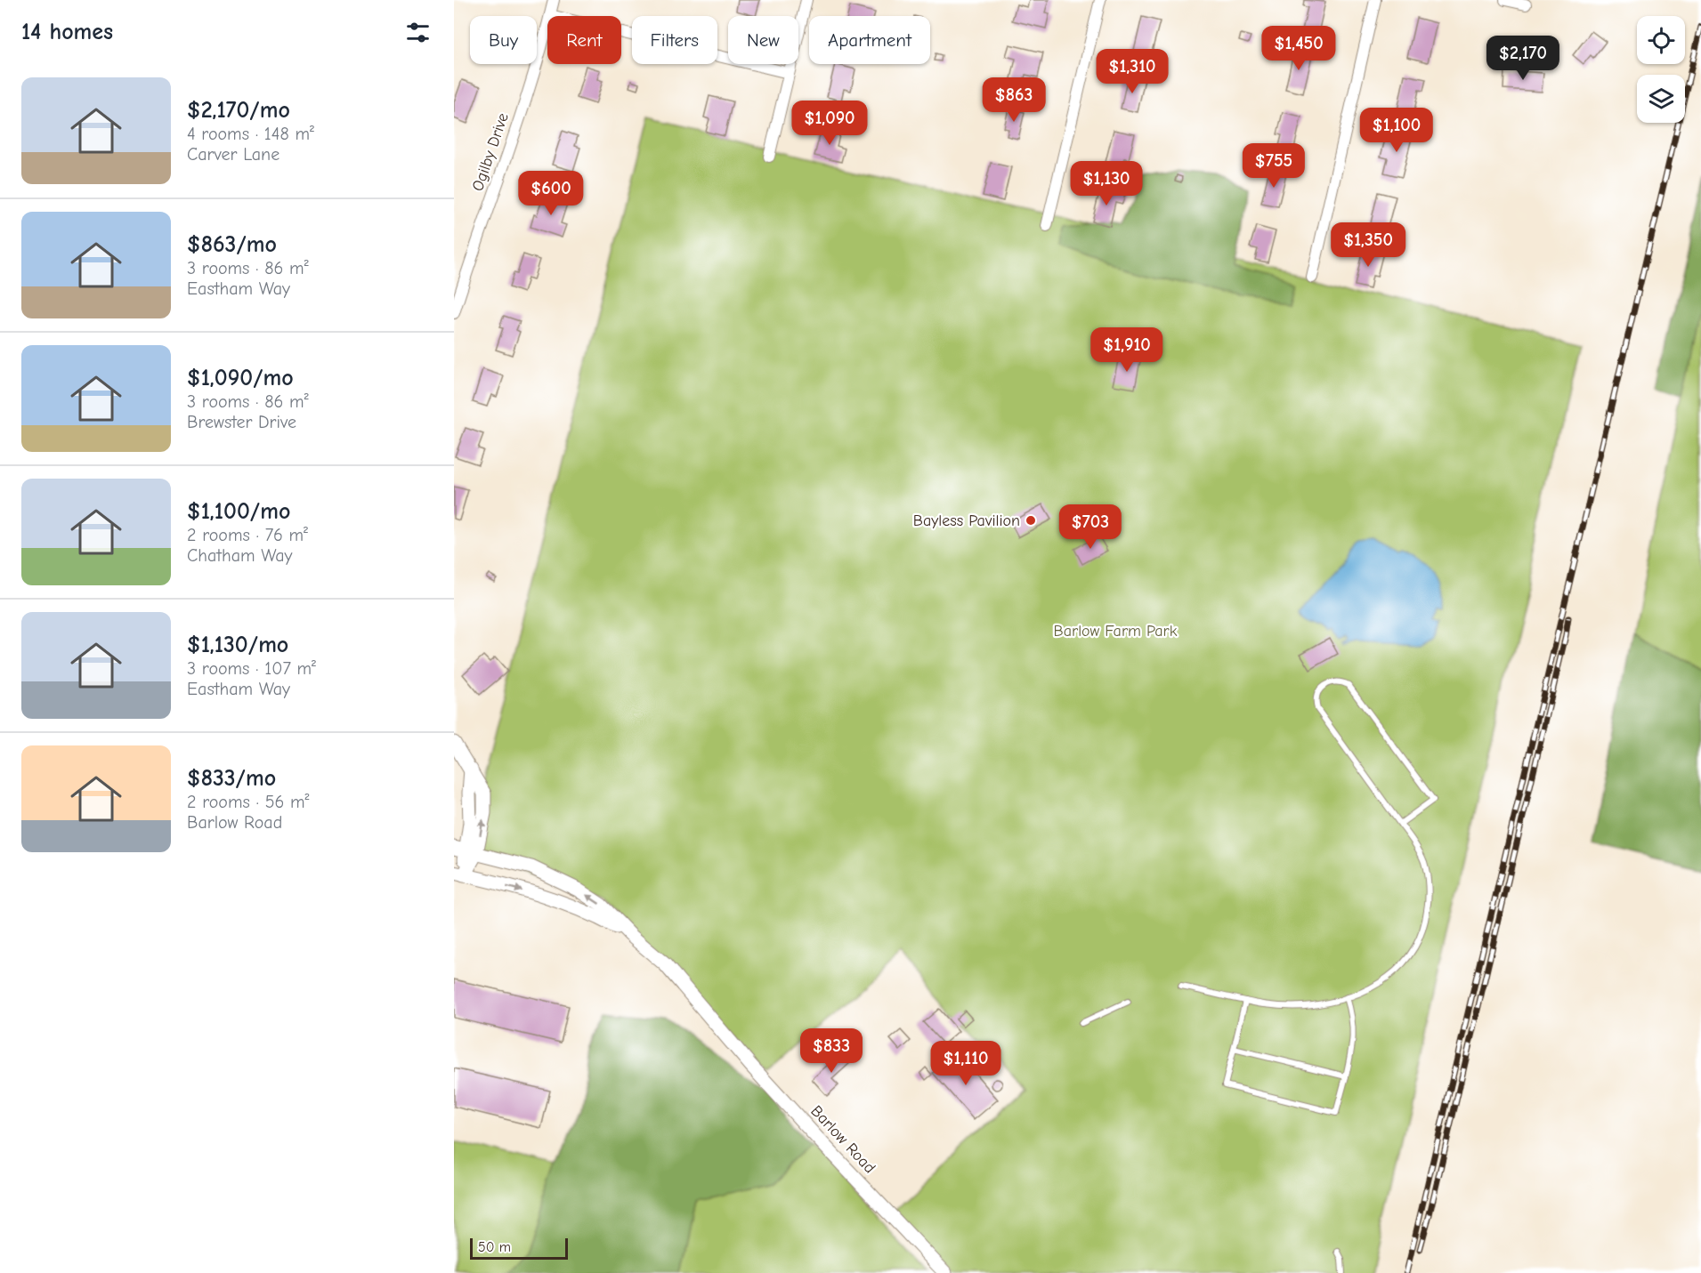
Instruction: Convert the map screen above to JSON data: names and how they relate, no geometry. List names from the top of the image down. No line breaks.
{"streets":{"street":["Ogilby Drive","Barlow Road"]},"parks":["Barlow Farm Park"],"places":["Bayless Pavilion"],"scale_bar":"50 m","page":{"heading":"14 homes","chip":["Buy","Rent","Filters","New","Apartment"],"price":["$1,450","$2,170","$1,310","$863","$1,090","$1,100","$755","$1,130","$600","$1,350","$1,910","$703","$833","$1,110"],"list":[{"name":"$2,170/mo","note":"4 rooms · 148 m² · Carver Lane"},{"name":"$863/mo","note":"3 rooms · 86 m² · Eastham Way"},{"name":"$1,090/mo","note":"3 rooms · 86 m² · Brewster Drive"},{"name":"$1,100/mo","note":"2 rooms · 76 m² · Chatham Way"},{"name":"$1,130/mo","note":"3 rooms · 107 m² · Eastham Way"},{"name":"$833/mo","note":"2 rooms · 56 m² · Barlow Road"}],"scale":"50 m"}}
